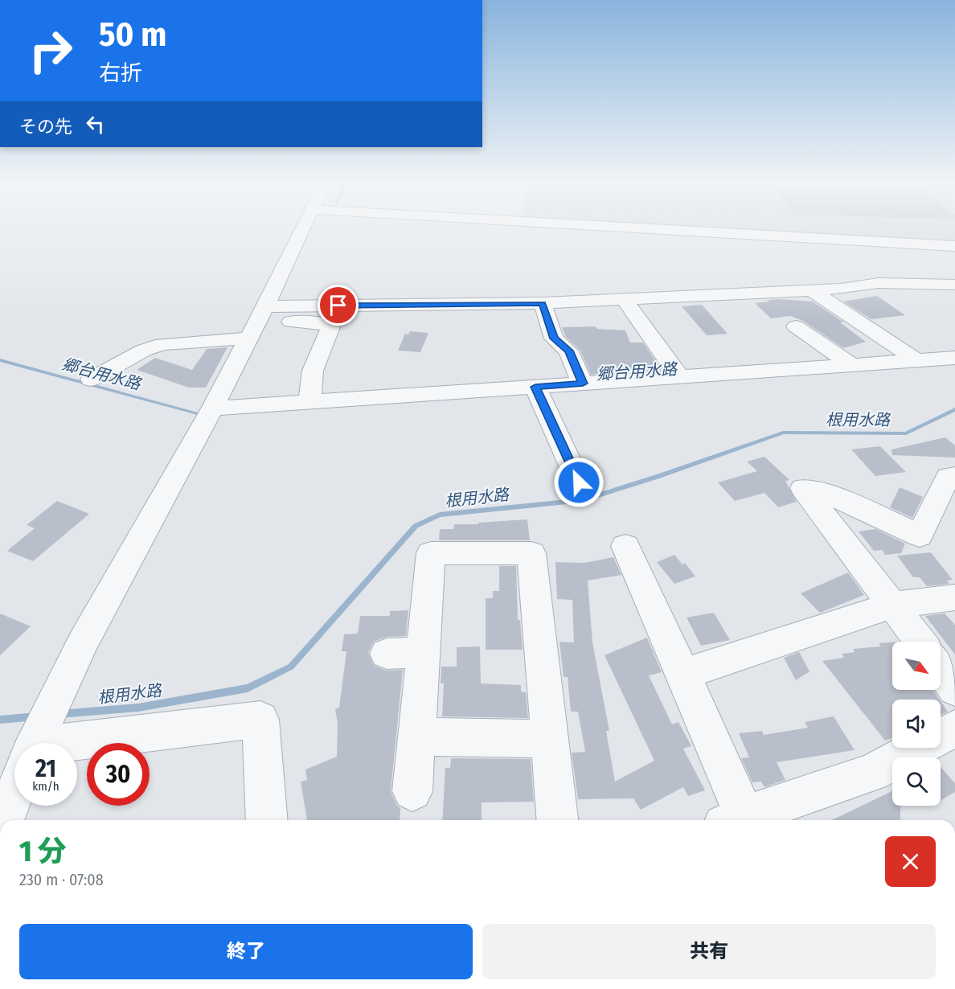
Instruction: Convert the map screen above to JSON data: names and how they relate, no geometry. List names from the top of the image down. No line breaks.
{"water":["郷台用水路","根用水路"],"north":"bottom right","page":{"turn":["50 m","右折"],"then":"その先","speed":"21 km/h","limit":"30","heading":["1 分","230 m · 07:08"],"buttons":["終了","共有"]}}
